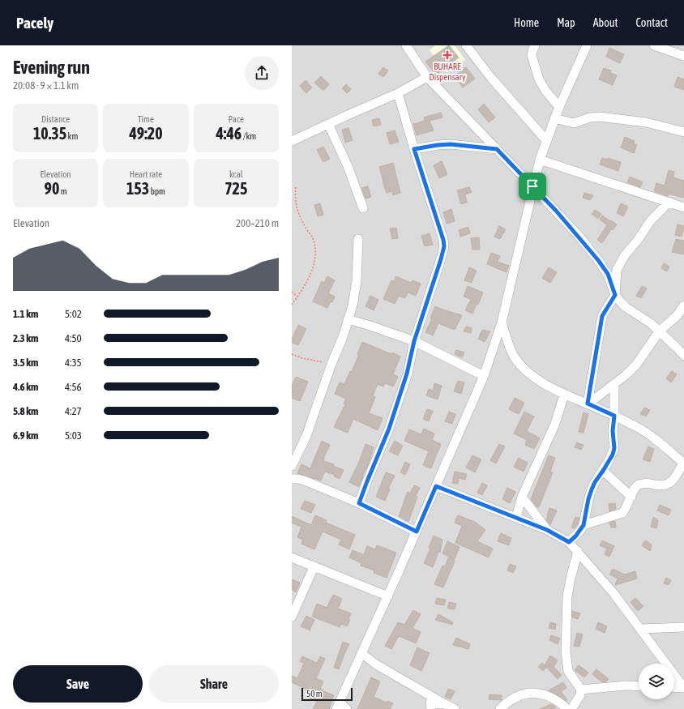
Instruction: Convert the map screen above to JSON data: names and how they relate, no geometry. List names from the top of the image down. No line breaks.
{"places":{"health":["BUHARE Dispensary"]},"scale_bar":"50 m","page":{"header":"Pacely","nav":["Home","Map","About","Contact"],"heading":["Evening run","20:08 · 9 × 1.1 km"],"stats":[["Distance","10.35 km"],["Time","49:20"],["Pace","4:46 /km"],["Elevation","90 m"],["Heart rate","153 bpm"],["kcal","725"]],"chart":["Elevation","200–210 m"],"list":[{"name":"1.1 km","note":"5:02"},{"name":"2.3 km","note":"4:50"},{"name":"3.5 km","note":"4:35"},{"name":"4.6 km","note":"4:56"},{"name":"5.8 km","note":"4:27"},{"name":"6.9 km","note":"5:03"}],"buttons":["Save","Share"],"scale":"50 m"}}
